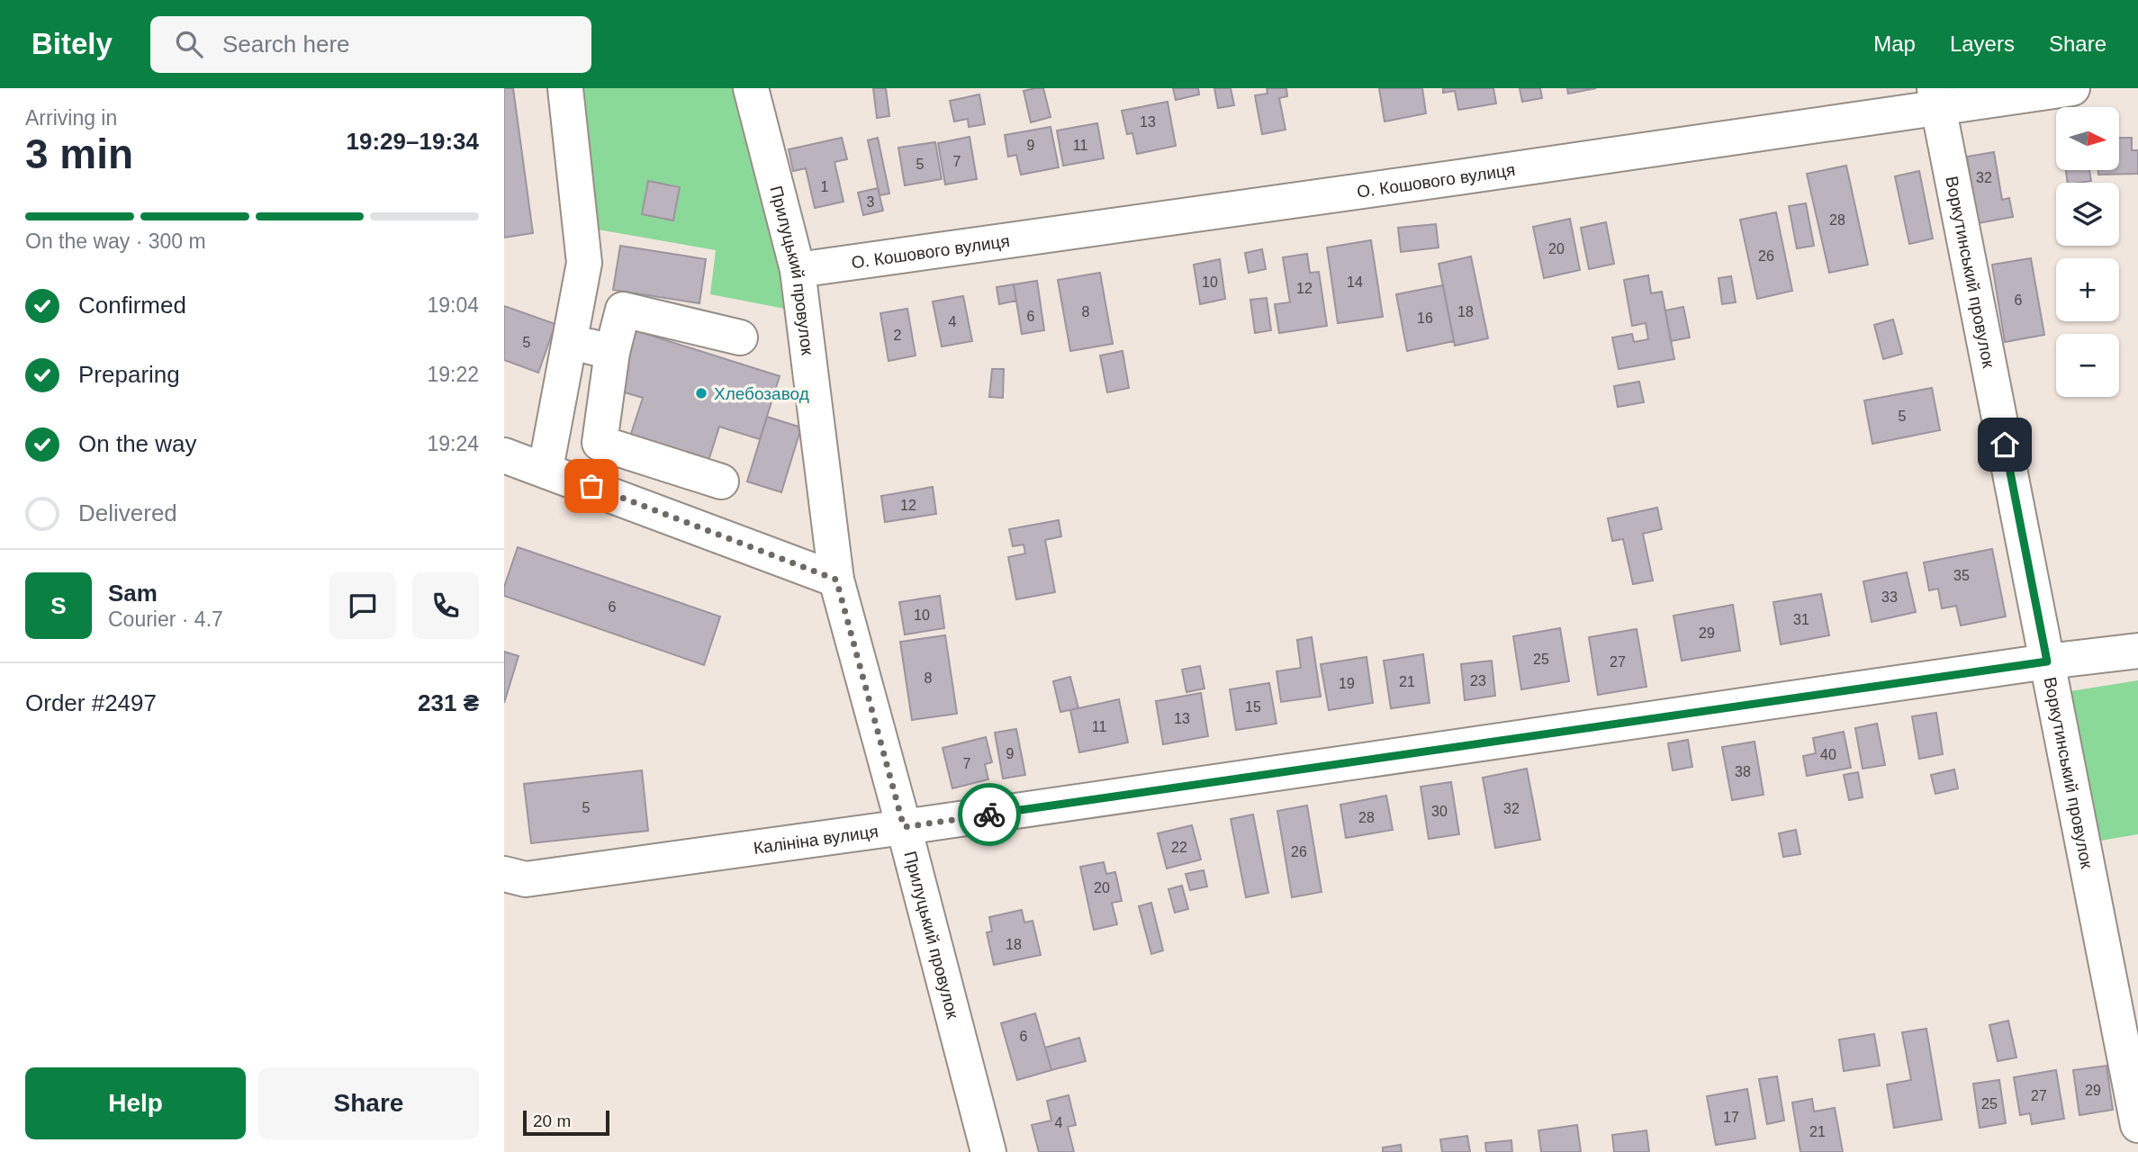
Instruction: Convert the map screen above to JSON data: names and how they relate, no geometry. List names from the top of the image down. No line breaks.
{"streets":{"street":["О. Кошового вулиця","Прилуцький провулок","Воркутинський провулок","Калініна вулиця"]},"crossings":[["О. Кошового вулиця","Прилуцький провулок"],["О. Кошового вулиця","Воркутинський провулок"],["Прилуцький провулок","Калініна вулиця"],["Воркутинський провулок","Калініна вулиця"]],"places":["Хлебозавод"],"house_numbers":["13","9","11","7","5","32","1","3","28","20","26","10","14","12","6","8","18","6","16","4","2","5","5","12","35","33","6","10","31","29","25","27","8","23","21","19","15","13","11","9","40","7","38","5","32","30","28","22","26","20","18","6","29","27","25","17","4","21"],"scale_bar":"20 m","north":"right","page":{"header":"Bitely","search":"Search here","nav":["Map","Layers","Share"],"heading":["3 min","Arriving in","19:29–19:34"],"panel":["Sam","Courier · 4.7","Order #2497","231 ₴"],"map_buttons":["+","−"],"bar":"On the way · 300 m","list":[["Confirmed","19:04"],["Preparing","19:22"],["On the way","19:24"],"Delivered"],"round":"S","buttons":["Help","Share"],"scale":"20 m"}}
